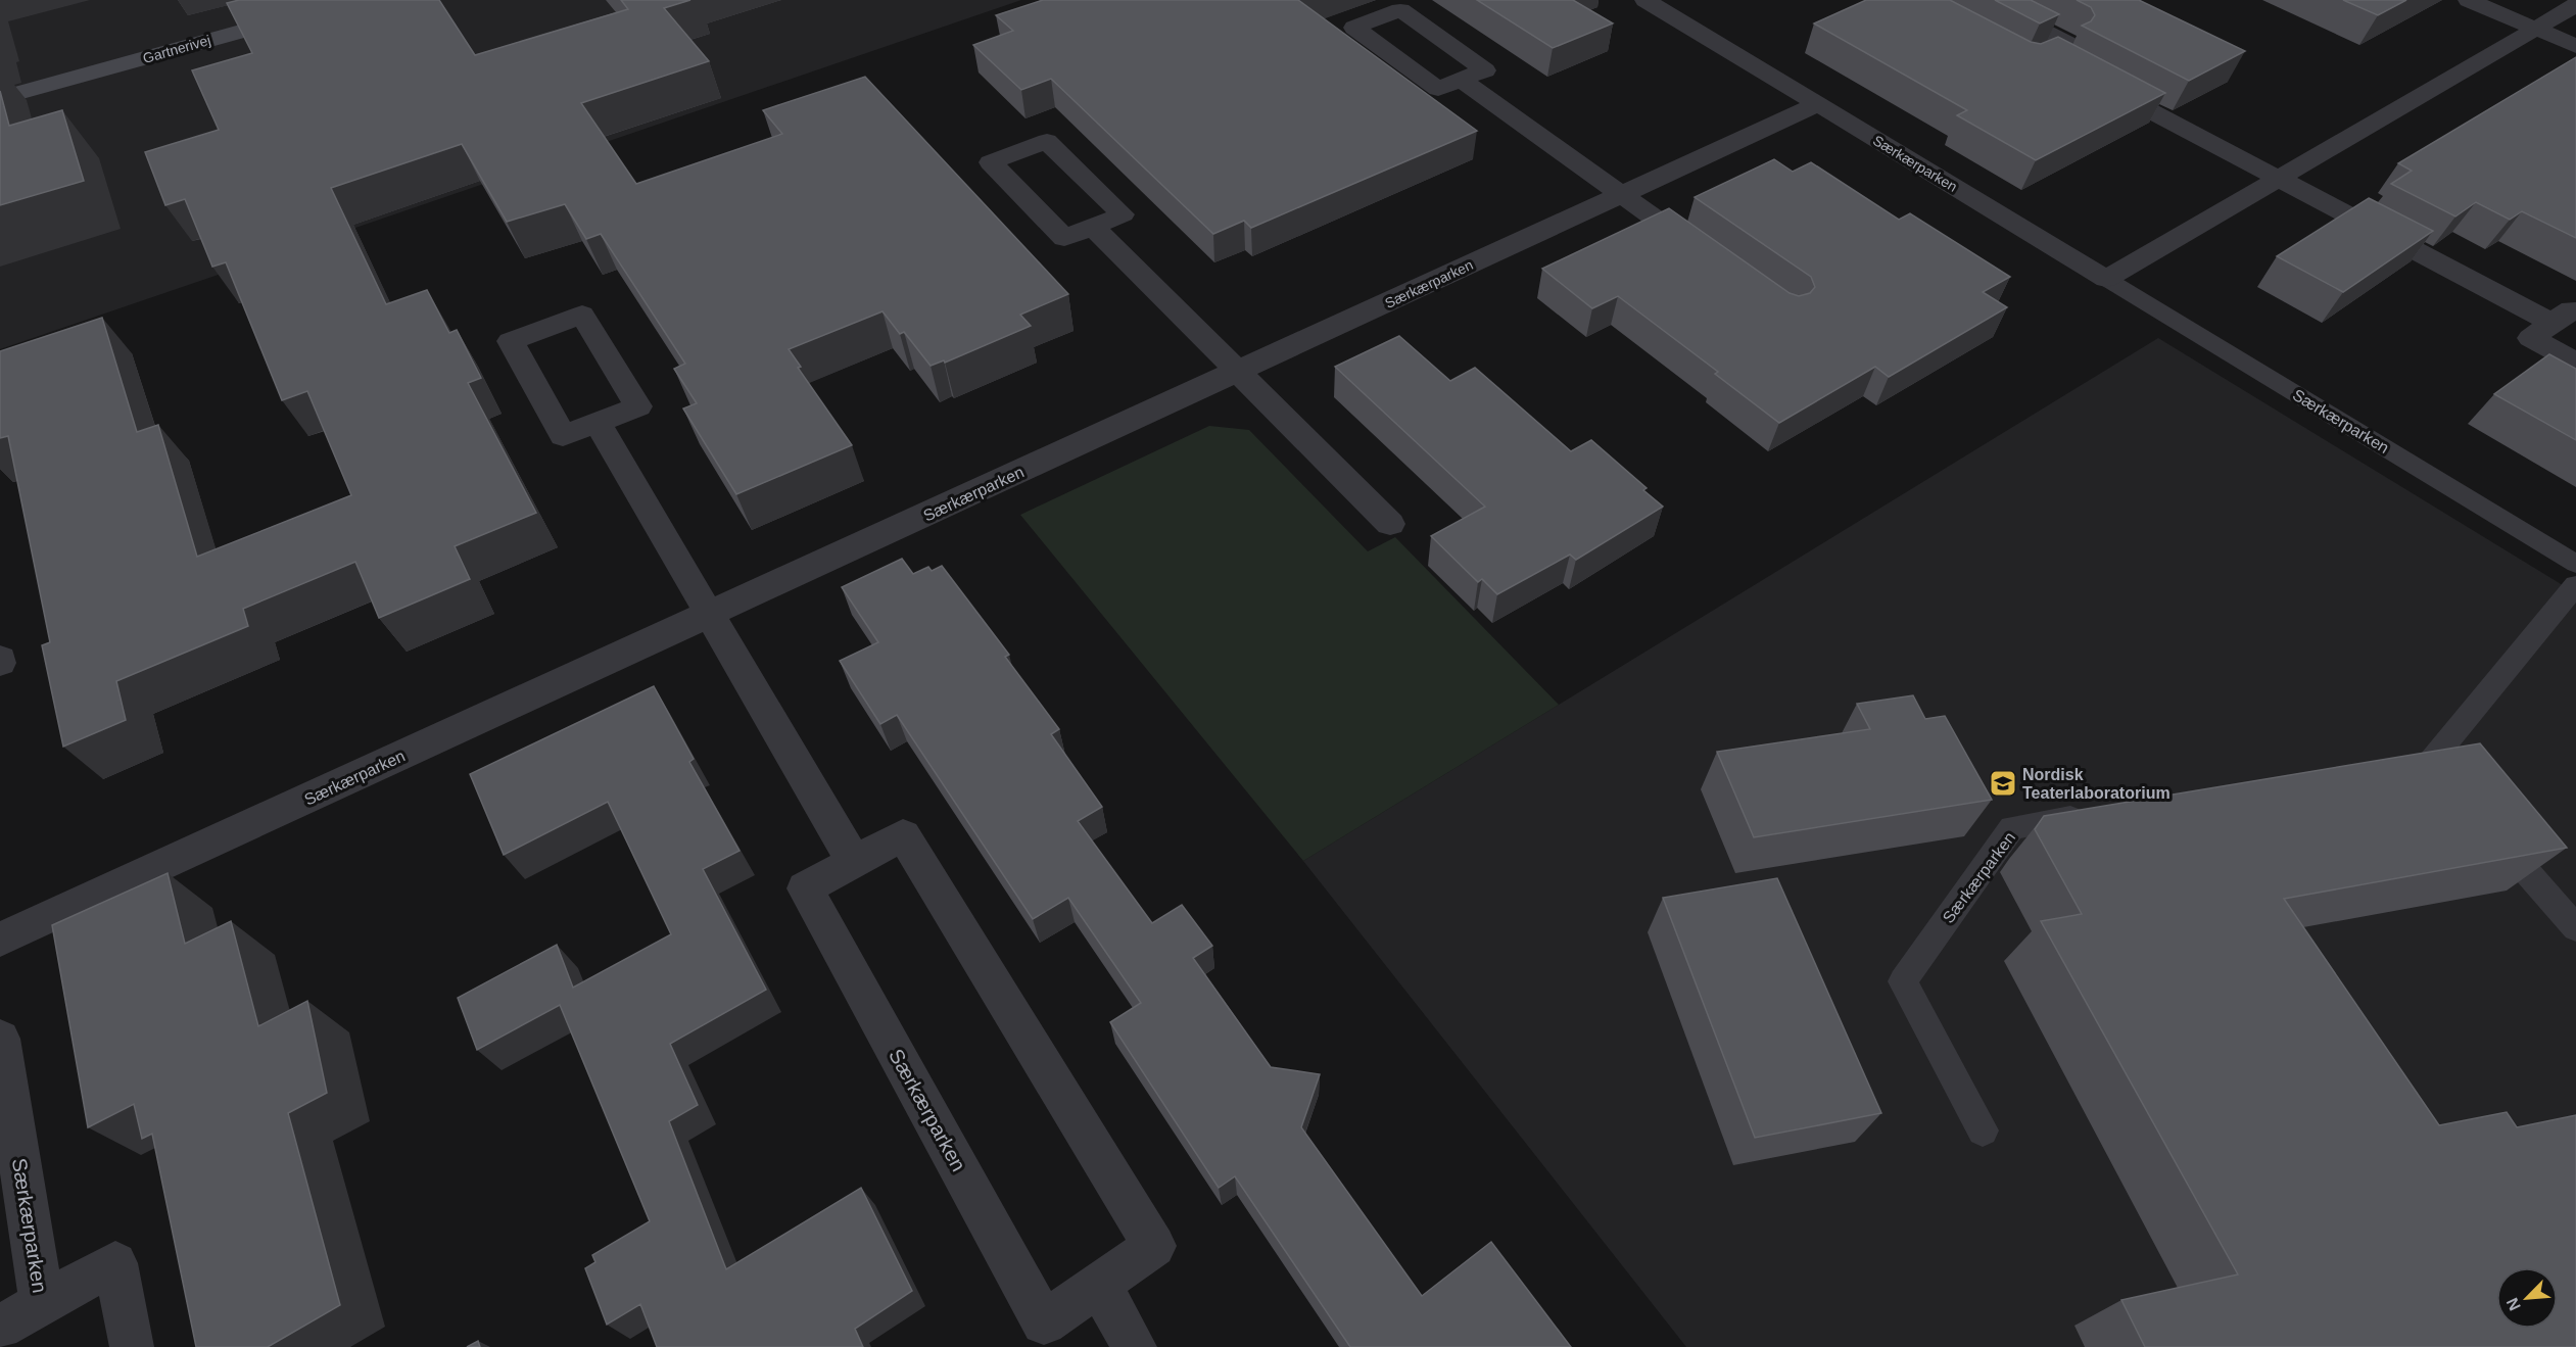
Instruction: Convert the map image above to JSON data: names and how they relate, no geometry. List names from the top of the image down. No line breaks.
{"streets":{"street":["Gartnerivej","Særkærparken"]},"places":{"school or university":["Nordisk Teaterlaboratorium"]},"north":"bottom left"}
